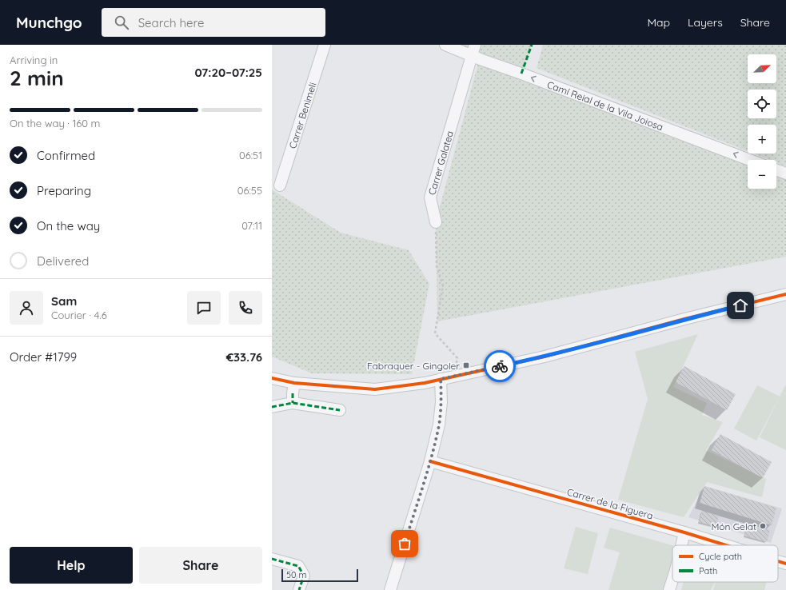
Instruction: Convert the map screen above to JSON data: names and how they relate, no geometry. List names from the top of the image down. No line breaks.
{"streets":{"street":["Camí Reial de la Vila Joiosa","Carrer Benimeli","Carrer Galatea","Carrer de la Figuera"]},"crossings":[["Camí Reial de la Vila Joiosa","Carrer Galatea"]],"one_way":["Camí Reial de la Vila Joiosa"],"places":{"transit":["Fabraquer - Gingoler"],"other":["Món Gelat"]},"legend":["Cycle path","Path"],"scale_bar":"50 m","north":"top right","page":{"header":"Munchgo","search":"Search here","nav":["Map","Layers","Share"],"heading":["2 min","Arriving in","07:20–07:25"],"panel":["Sam","Courier · 4.6","Order #1799","€33.76"],"map_buttons":["+","−"],"bar":"On the way · 160 m","list":[["Confirmed","06:51"],["Preparing","06:55"],["On the way","07:11"],"Delivered"],"buttons":["Help","Share"],"scale":"50 m"}}
